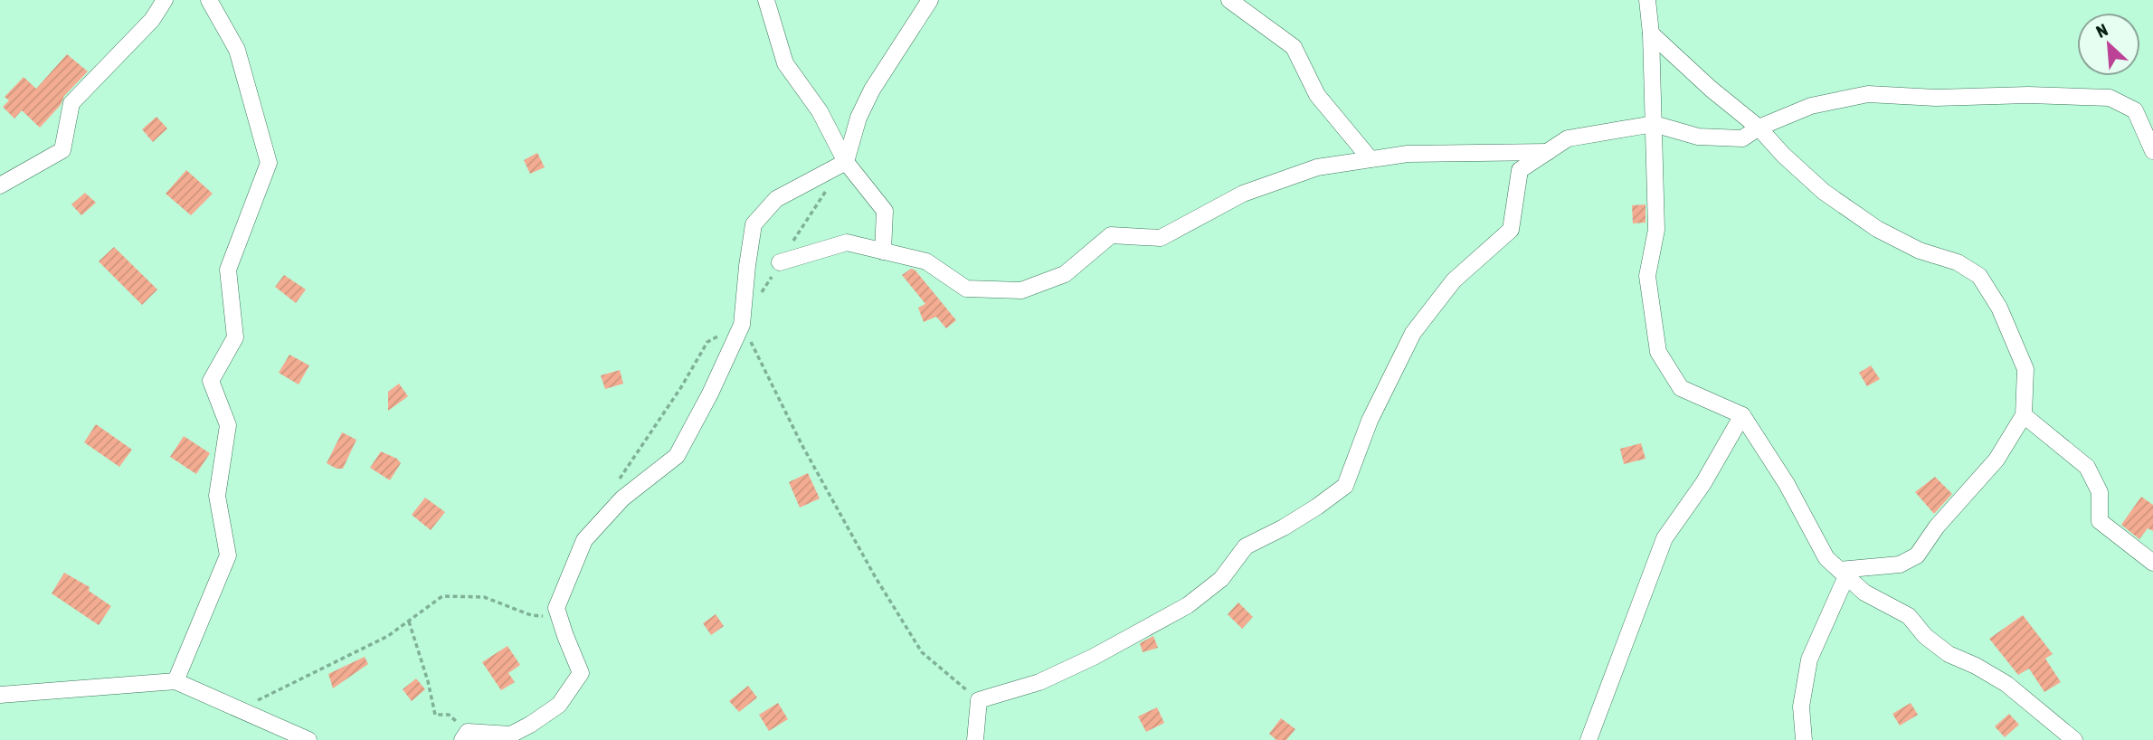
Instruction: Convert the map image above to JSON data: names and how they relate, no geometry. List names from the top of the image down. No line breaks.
{"north":"top left"}
